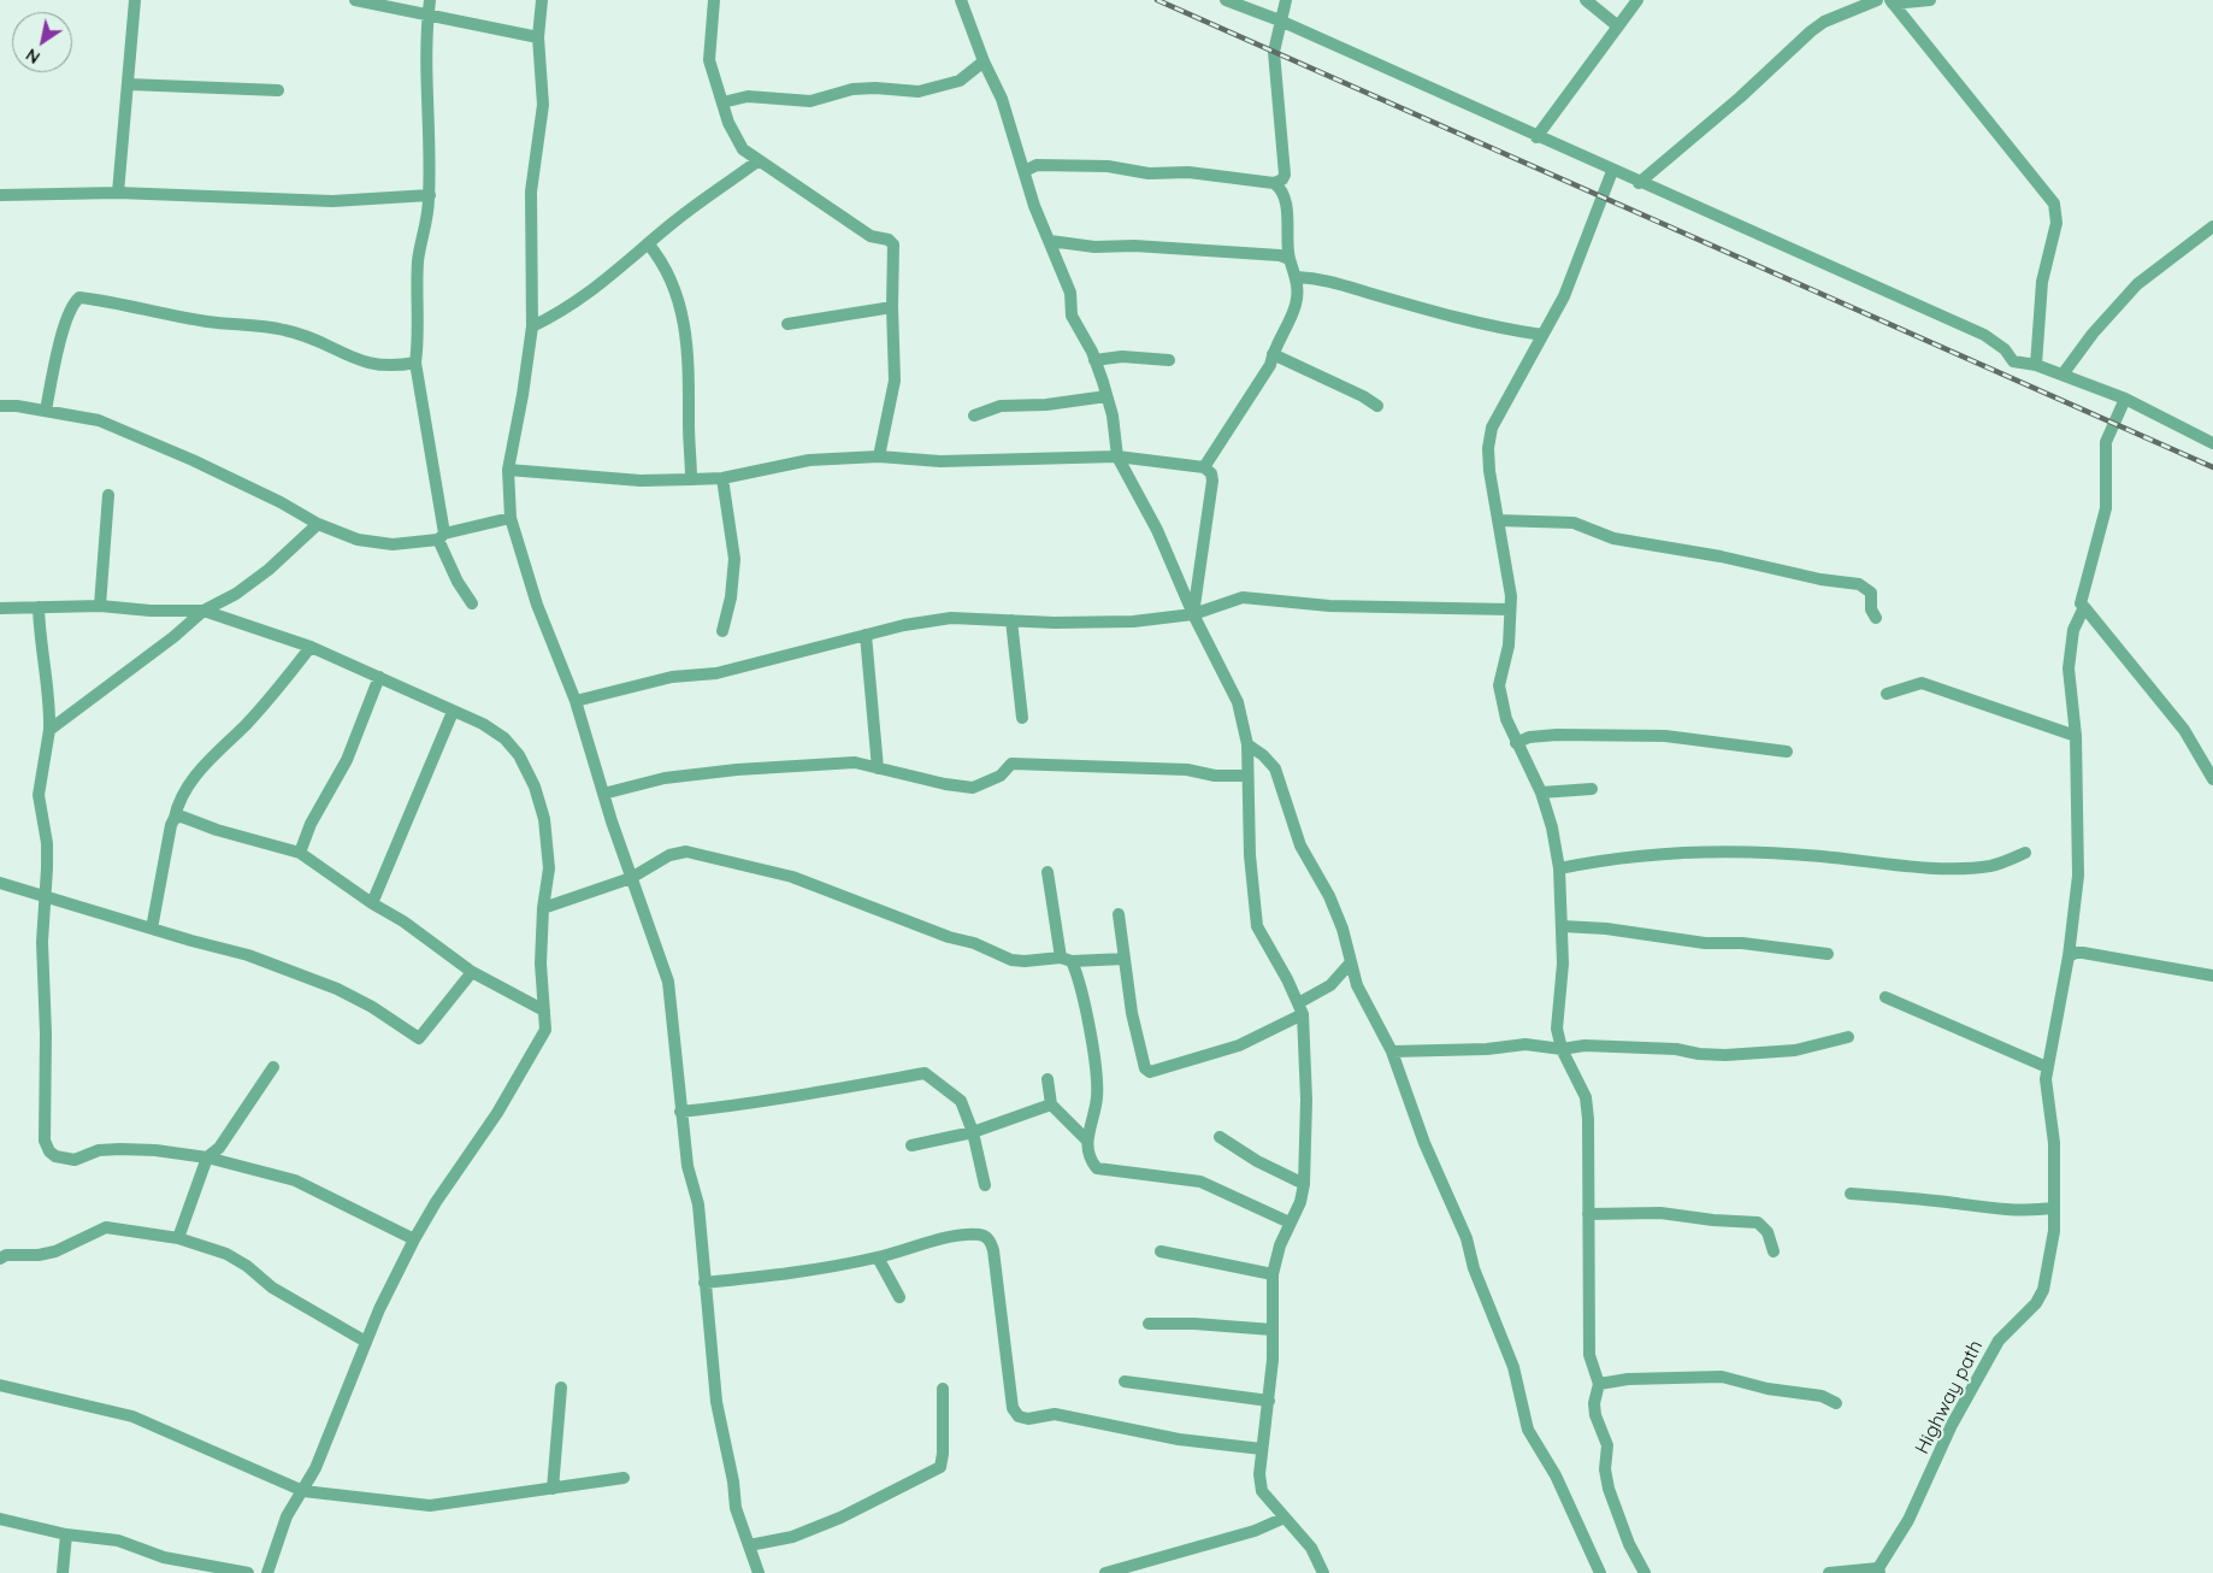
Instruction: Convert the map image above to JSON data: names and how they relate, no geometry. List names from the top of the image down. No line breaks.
{"streets":{"street":["Highway path"]},"north":"bottom left"}
